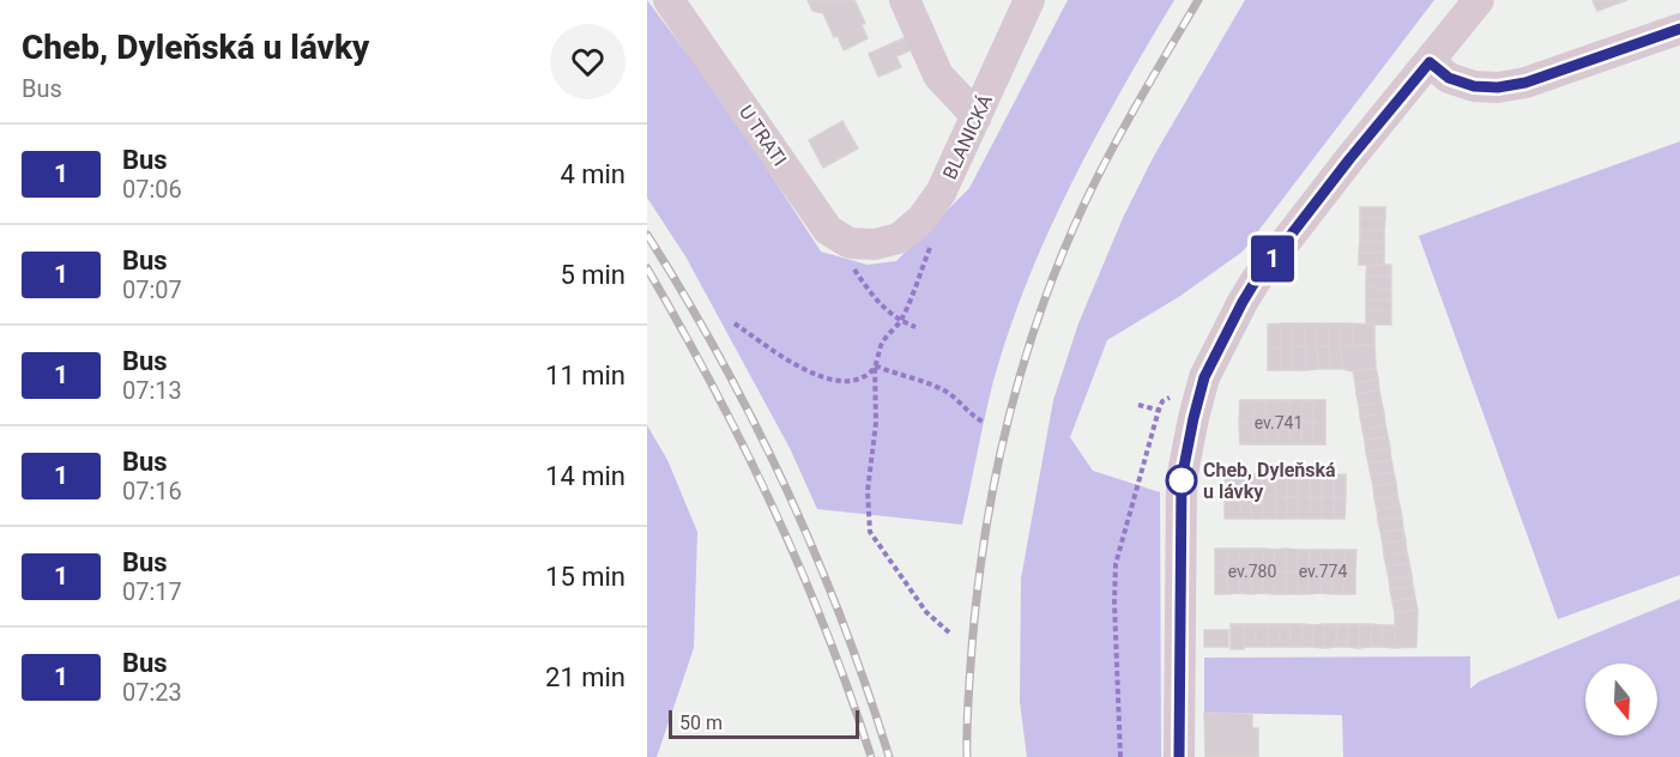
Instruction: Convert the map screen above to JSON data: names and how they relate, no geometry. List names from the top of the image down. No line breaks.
{"streets":{"street":["U TRATI","BLANICKÁ"]},"crossings":[["U TRATI","BLANICKÁ"]],"places":["Cheb, Dyleňská u lávky"],"lines":["bus line 1"],"house_numbers":["ev.741","ev.780","ev.774"],"scale_bar":"50 m","north":"bottom","page":{"heading":["Cheb, Dyleňská u lávky","Bus"],"on_map":"1","list":[{"mark":"1","name":"Bus","note":"07:06","value":"4 min"},{"mark":"1","name":"Bus","note":"07:07","value":"5 min"},{"mark":"1","name":"Bus","note":"07:13","value":"11 min"},{"mark":"1","name":"Bus","note":"07:16","value":"14 min"},{"mark":"1","name":"Bus","note":"07:17","value":"15 min"},{"mark":"1","name":"Bus","note":"07:23","value":"21 min"}],"scale":"50 m"}}
